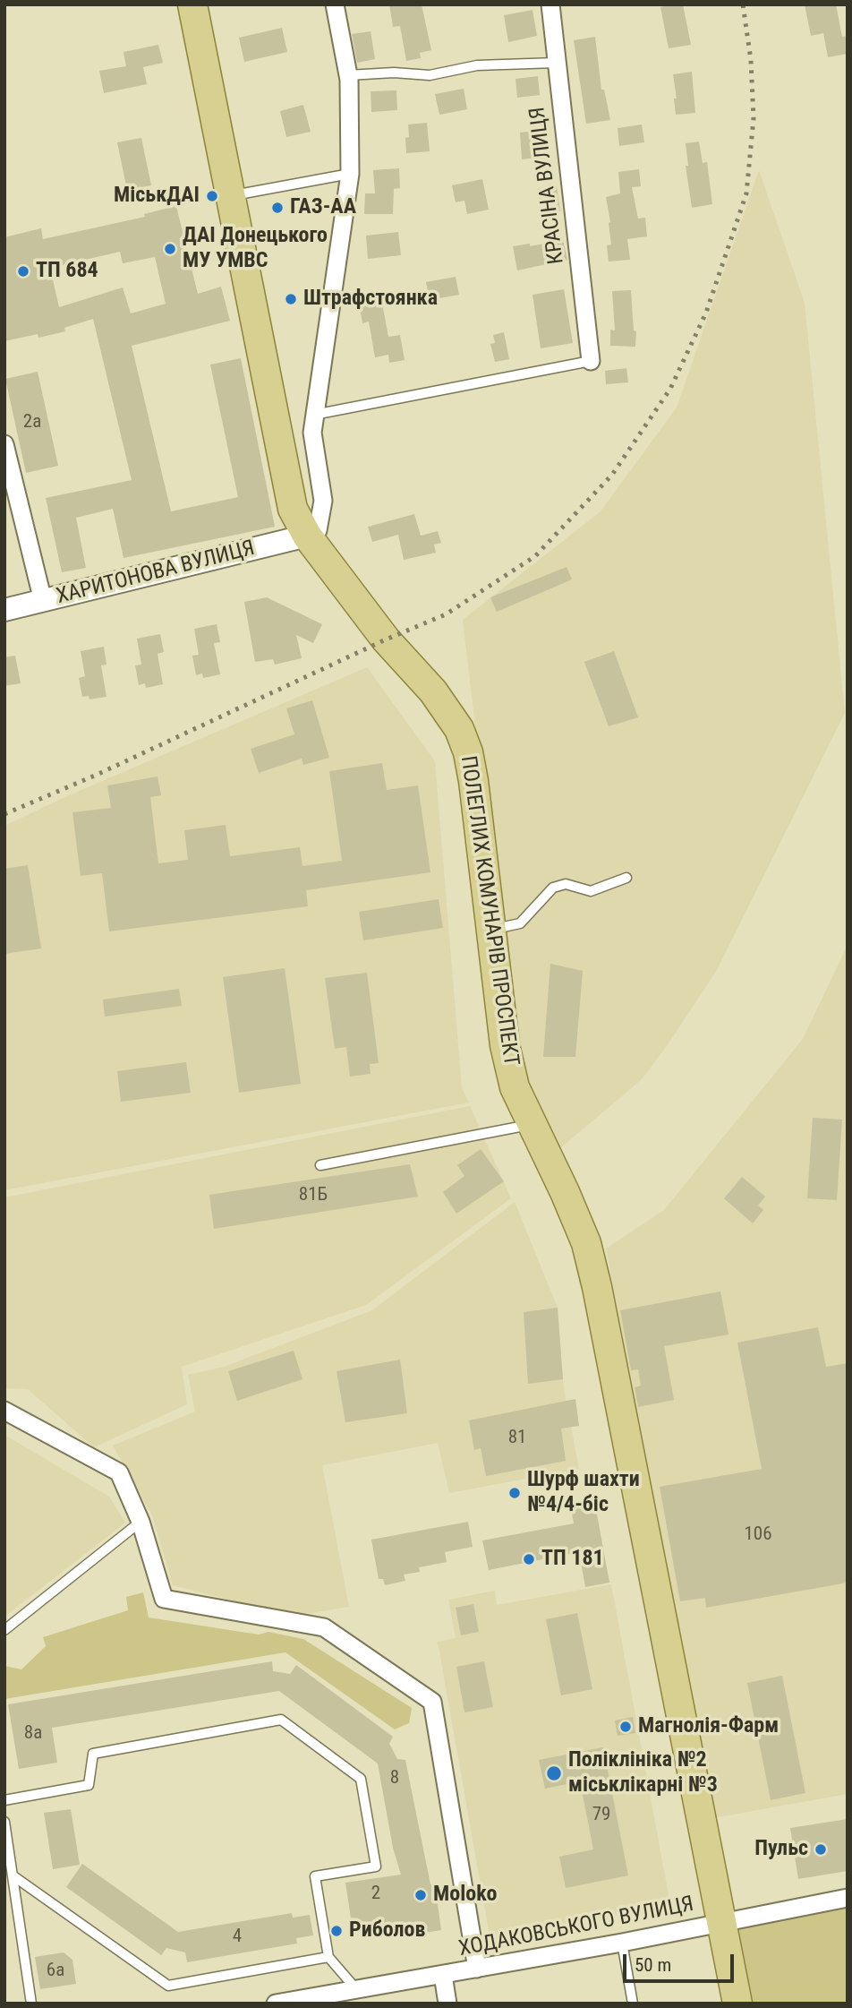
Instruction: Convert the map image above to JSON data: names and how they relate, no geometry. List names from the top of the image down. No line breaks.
{"streets":{"main road":["ПОЛЕГЛИХ КОМУНАРІВ ПРОСПЕКТ"],"street":["КРАСІНА ВУЛИЦЯ","ХАРИТОНОВА ВУЛИЦЯ","ХОДАКОВСЬКОГО ВУЛИЦЯ"]},"crossings":[["ХАРИТОНОВА ВУЛИЦЯ","ПОЛЕГЛИХ КОМУНАРІВ ПРОСПЕКТ"],["ПОЛЕГЛИХ КОМУНАРІВ ПРОСПЕКТ","ХОДАКОВСЬКОГО ВУЛИЦЯ"]],"places":["МіськДАІ","ГАЗ-АА","ДАІ Донецького МУ УМВС","ТП 684","Штрафстоянка","Шурф шахти №4/4-біс","ТП 181","Магнолія-Фарм","Поліклініка №2 міськлікарні №3","Пульс","Moloko","Риболов"],"house_numbers":["2а","81Б","81","106","8а","8","79","2","4","6а"],"scale_bar":"50 m"}
